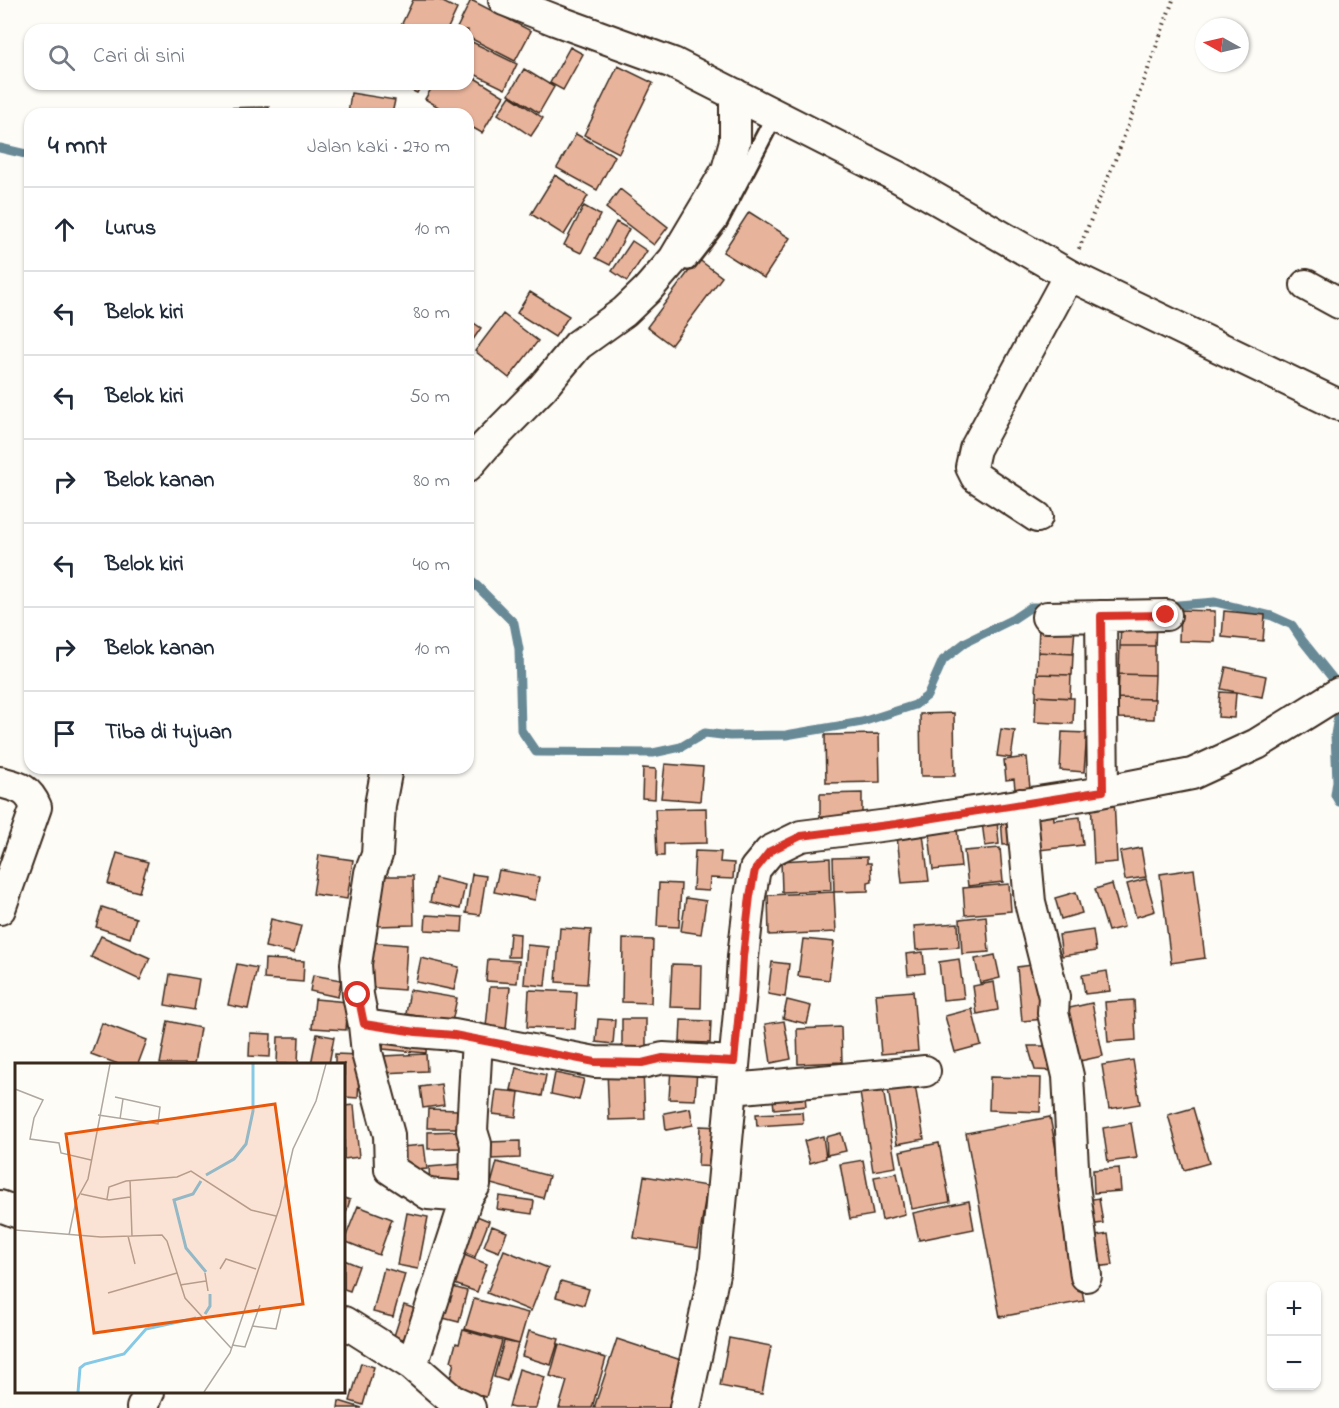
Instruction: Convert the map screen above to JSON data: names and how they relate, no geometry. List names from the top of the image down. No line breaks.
{"north":"left","page":{"search":"Cari di sini","heading":["4 mnt","Jalan kaki · 270 m"],"list":[["Lurus","10 m"],["Belok kiri","80 m"],["Belok kiri","50 m"],["Belok kanan","80 m"],["Belok kiri","40 m"],["Belok kanan","10 m"],"Tiba di tujuan"],"map_buttons":["+","−"]}}
